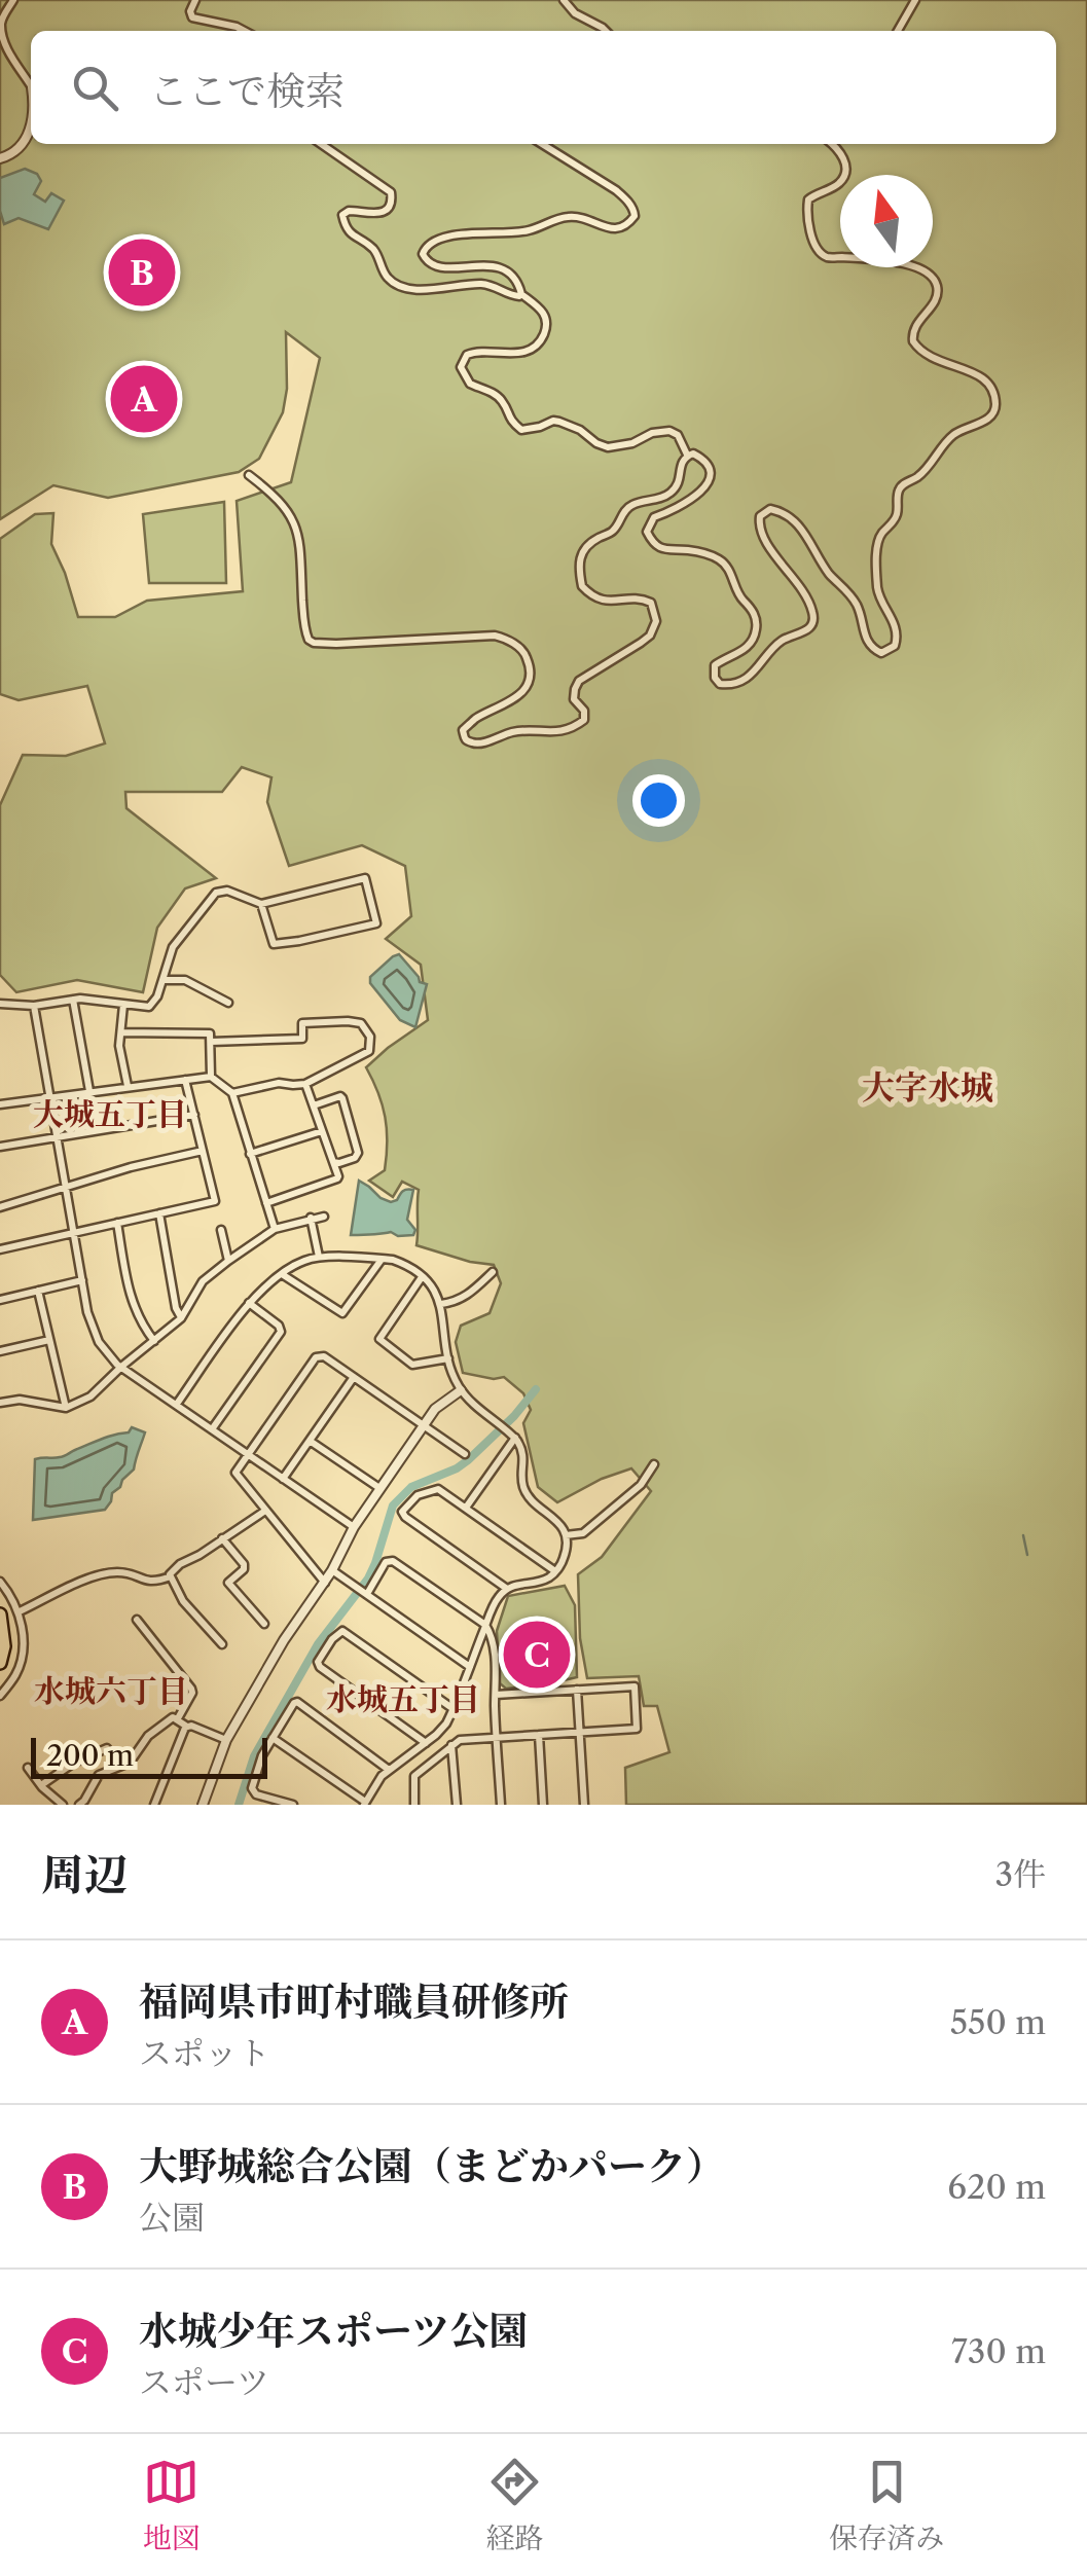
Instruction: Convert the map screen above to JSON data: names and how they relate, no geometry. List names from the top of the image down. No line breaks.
{"districts":["大字水城","大城五丁目","水城六丁目","水城五丁目"],"scale_bar":"200 m","north":"top","page":{"search":"ここで検索","pins":["B","A","C"],"scale":"200 m","heading":["周辺","3件"],"list":[{"mark":"A","name":"福岡県市町村職員研修所","note":"スポット","value":"550 m"},{"mark":"B","name":"大野城総合公園（まどかパーク）","note":"公園","value":"620 m"},{"mark":"C","name":"水城少年スポーツ公園","note":"スポーツ","value":"730 m"}],"nav":["地図","経路","保存済み"]}}
